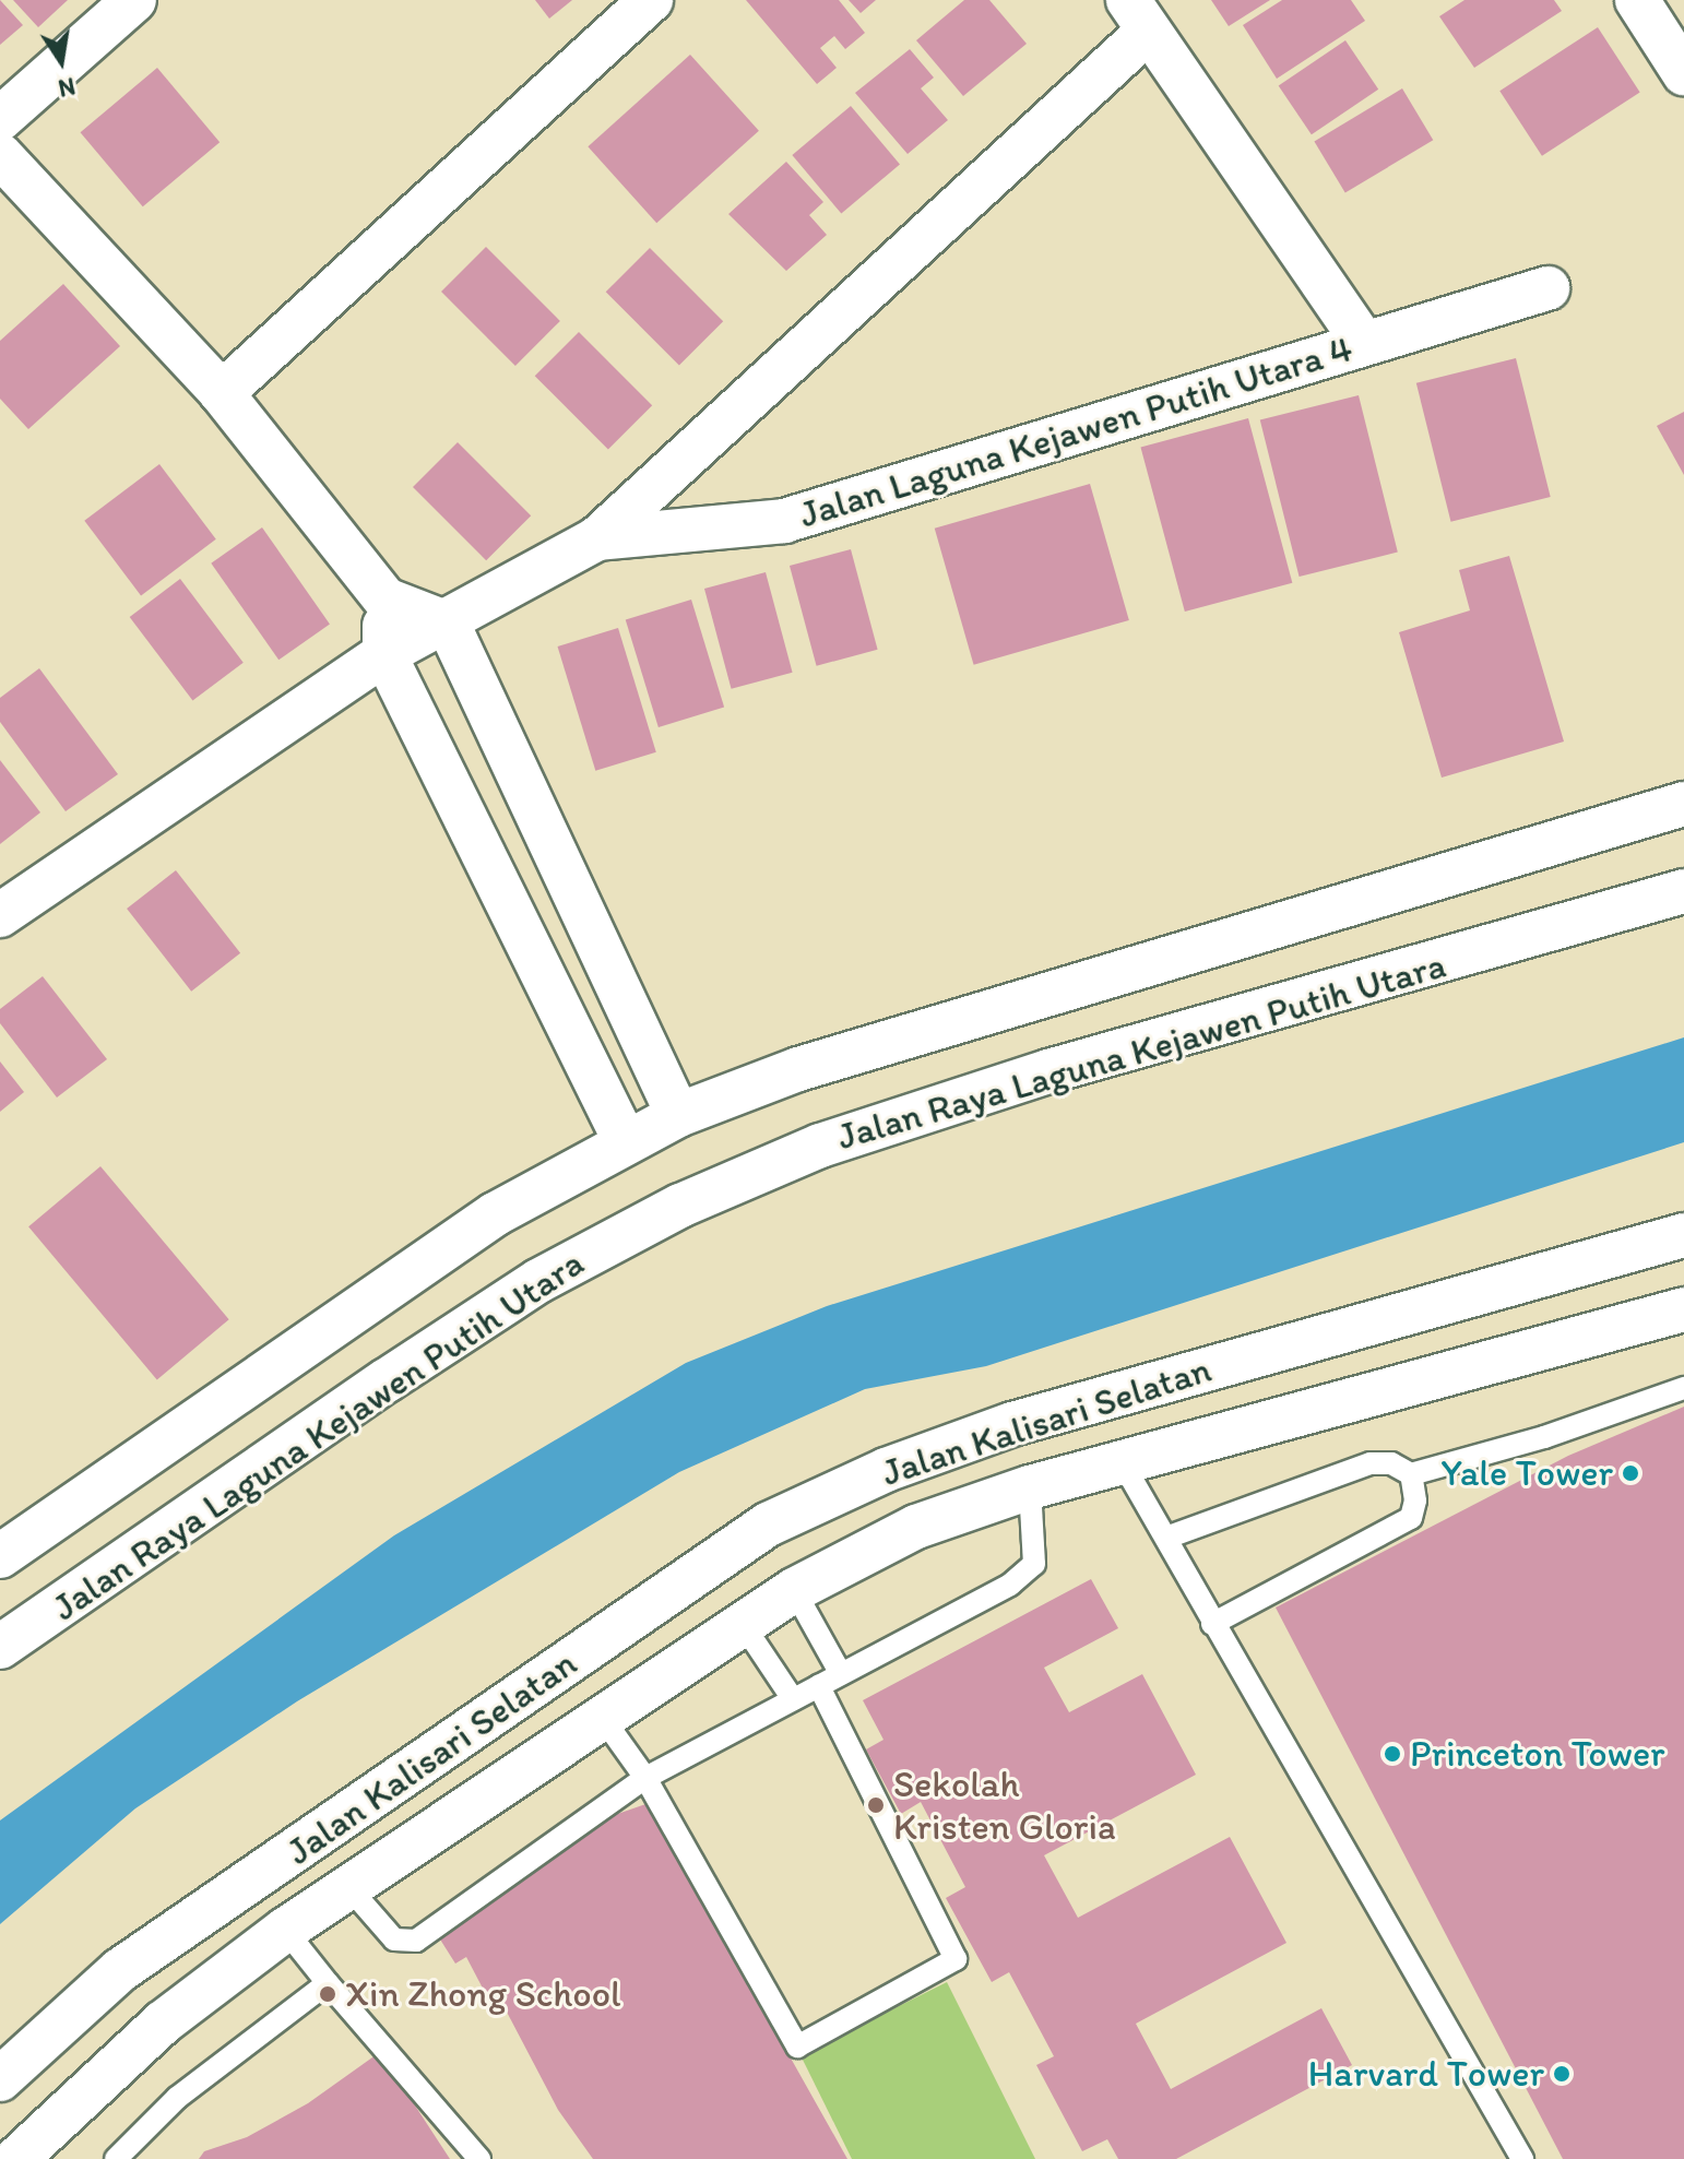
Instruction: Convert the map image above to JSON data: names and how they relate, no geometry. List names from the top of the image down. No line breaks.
{"streets":{"street":["Jalan Laguna Kejawen Putih Utara 4","Jalan Raya Laguna Kejawen Putih Utara","Jalan Kalisari Selatan"]},"places":["Yale Tower","Princeton Tower","Sekolah Kristen Gloria","Xin Zhong School","Harvard Tower"],"north":"bottom"}
